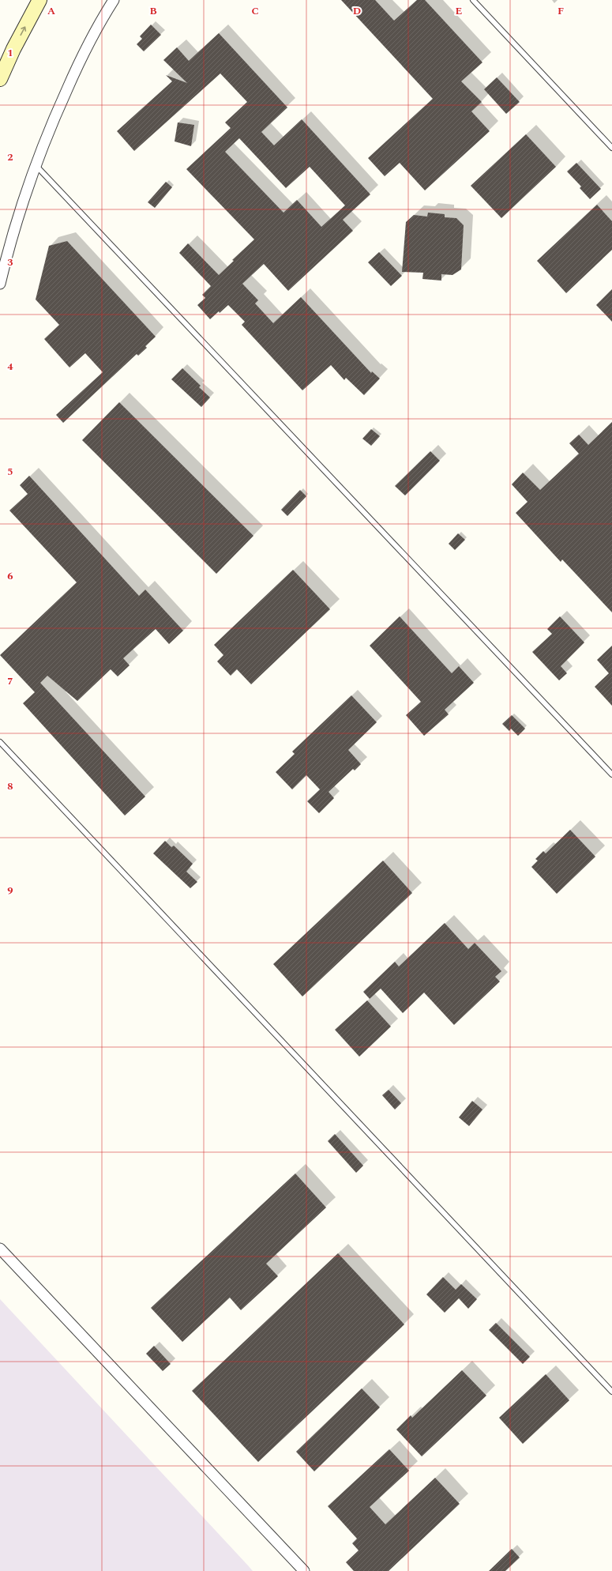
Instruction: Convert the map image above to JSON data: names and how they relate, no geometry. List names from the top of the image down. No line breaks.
{"grid":{"columns":["A","B","C","D","E","F"],"rows":["1","2","3","4","5","6","7","8","9"]}}
